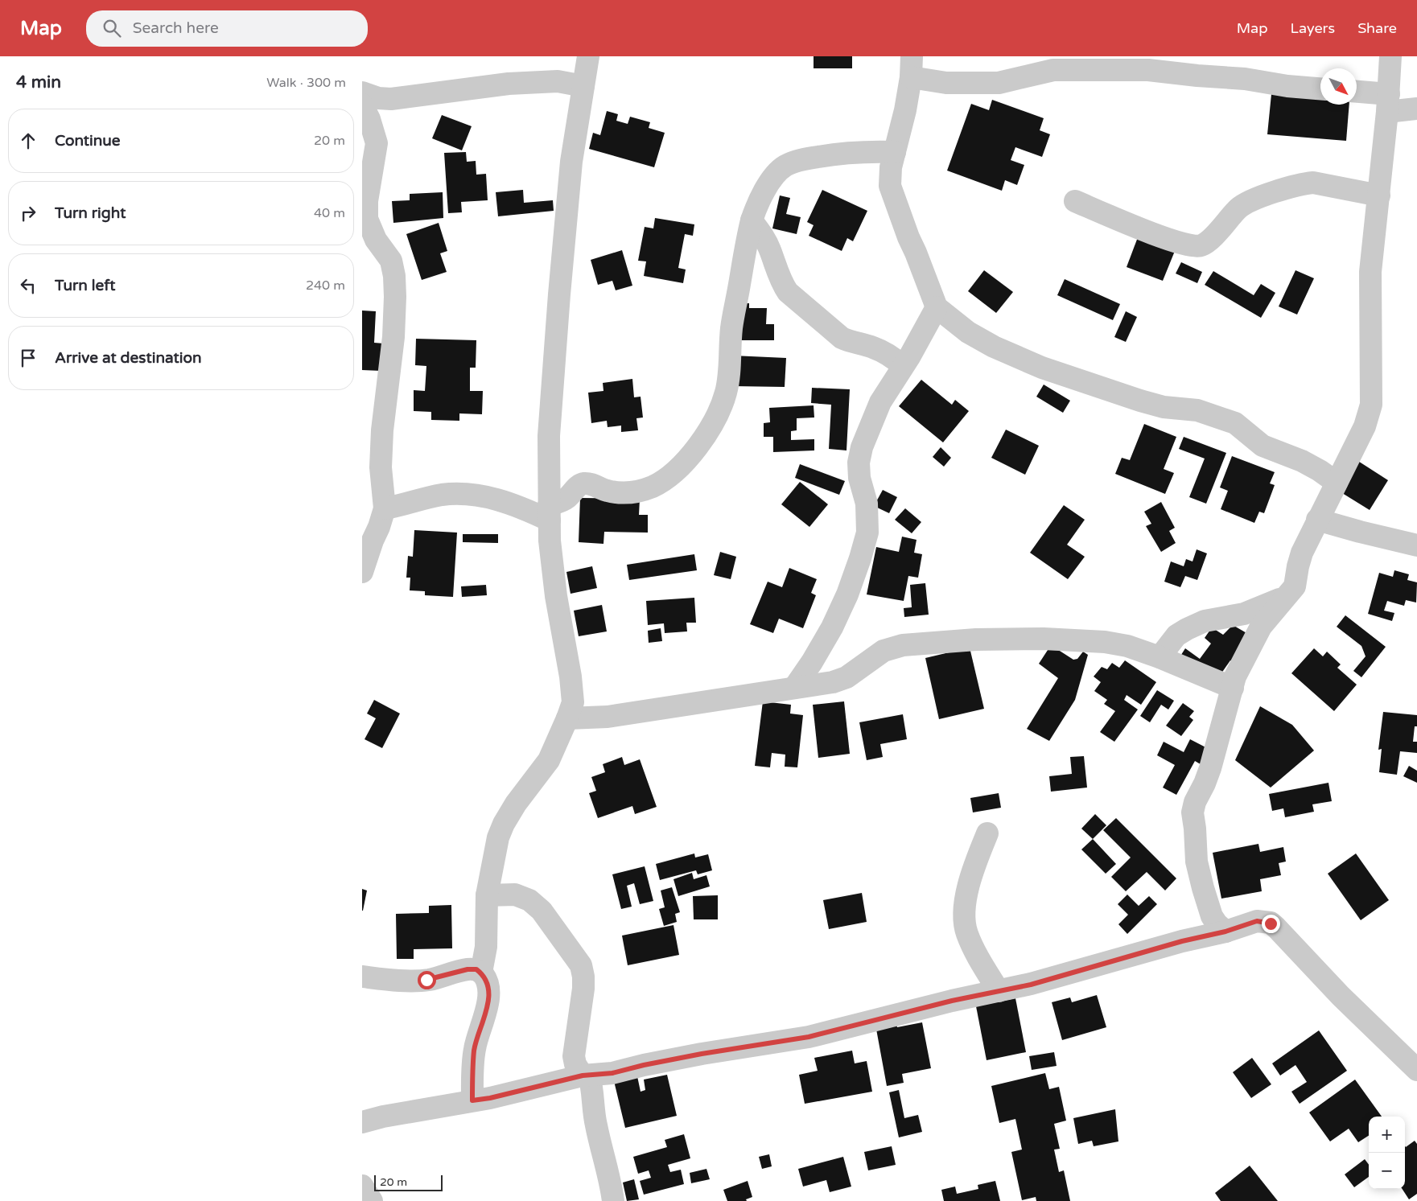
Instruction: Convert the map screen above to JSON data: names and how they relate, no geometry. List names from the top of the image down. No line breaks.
{"scale_bar":"20 m","north":"bottom right","page":{"header":"Map","search":"Search here","nav":["Map","Layers","Share"],"heading":["4 min","Walk · 300 m"],"list":[["Continue","20 m"],["Turn right","40 m"],["Turn left","240 m"],"Arrive at destination"],"map_buttons":["+","−"],"scale":"20 m"}}
